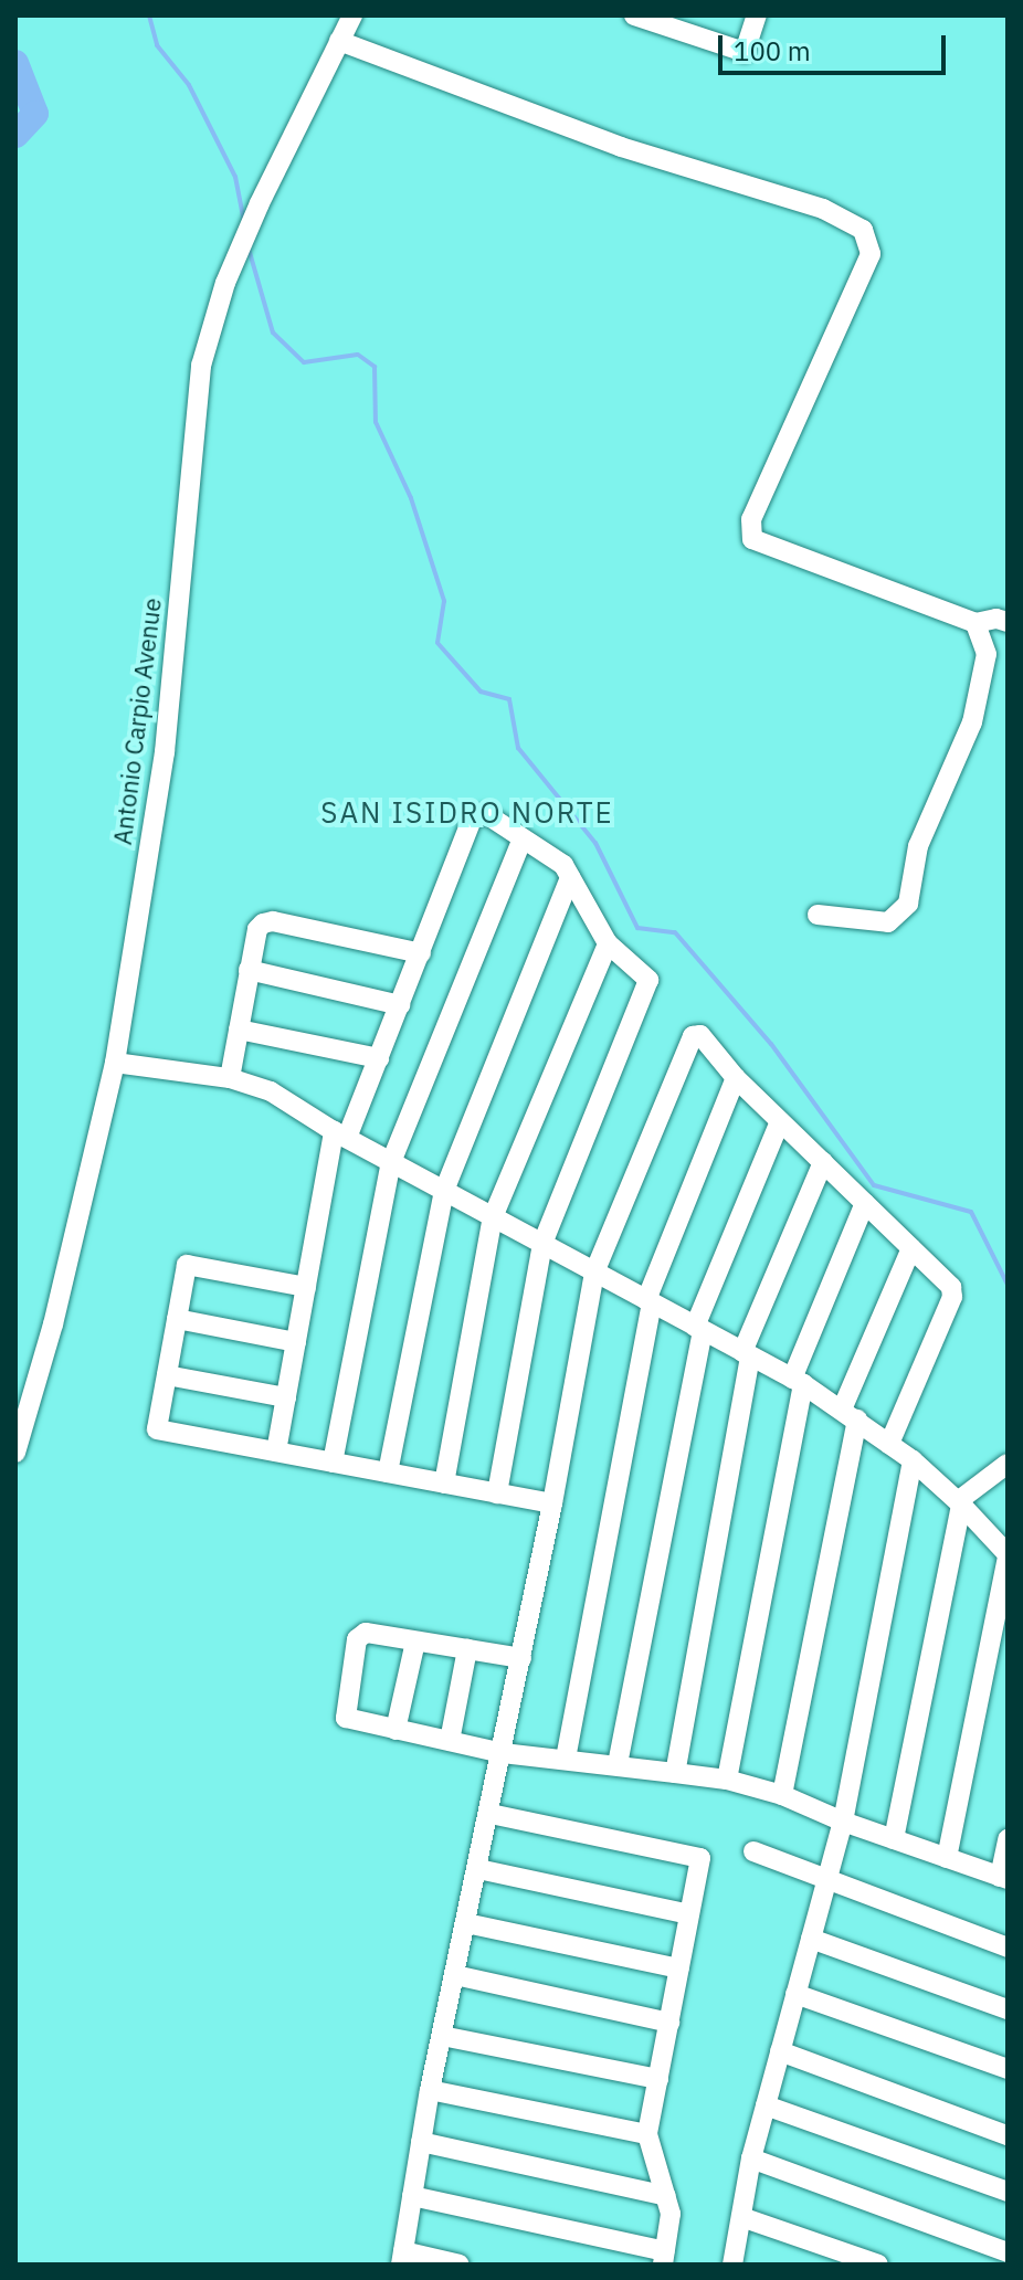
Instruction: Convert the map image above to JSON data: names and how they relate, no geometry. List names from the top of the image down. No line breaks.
{"streets":{"street":["Antonio Carpio Avenue"]},"districts":["SAN ISIDRO NORTE"],"scale_bar":"100 m"}
